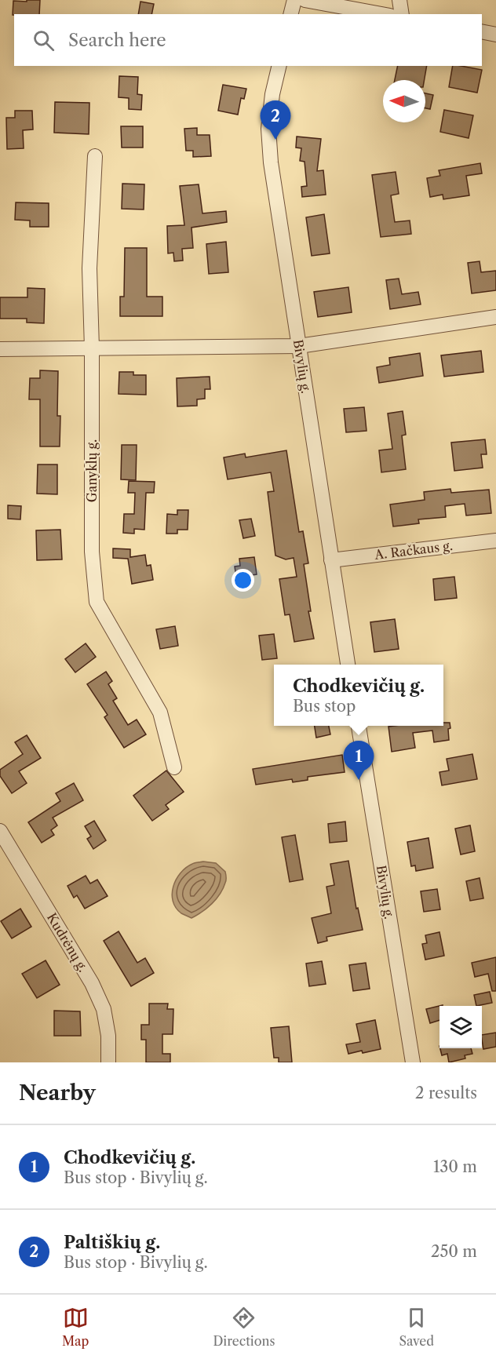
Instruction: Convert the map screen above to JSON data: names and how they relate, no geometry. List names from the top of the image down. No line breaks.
{"streets":{"street":["Bivylių g.","Ganyklų g.","A. Račkaus g.","Kudrėnų g."]},"crossings":[["Bivylių g.","A. Račkaus g."]],"north":"left","page":{"search":"Search here","pins":["2","1"],"popup":["Chodkevičių g.","Bus stop"],"heading":["Nearby","2 results"],"list":[{"mark":"1","name":"Chodkevičių g.","note":"Bus stop · Bivylių g.","value":"130 m"},{"mark":"2","name":"Paltiškių g.","note":"Bus stop · Bivylių g.","value":"250 m"}],"nav":["Map","Directions","Saved"]}}
